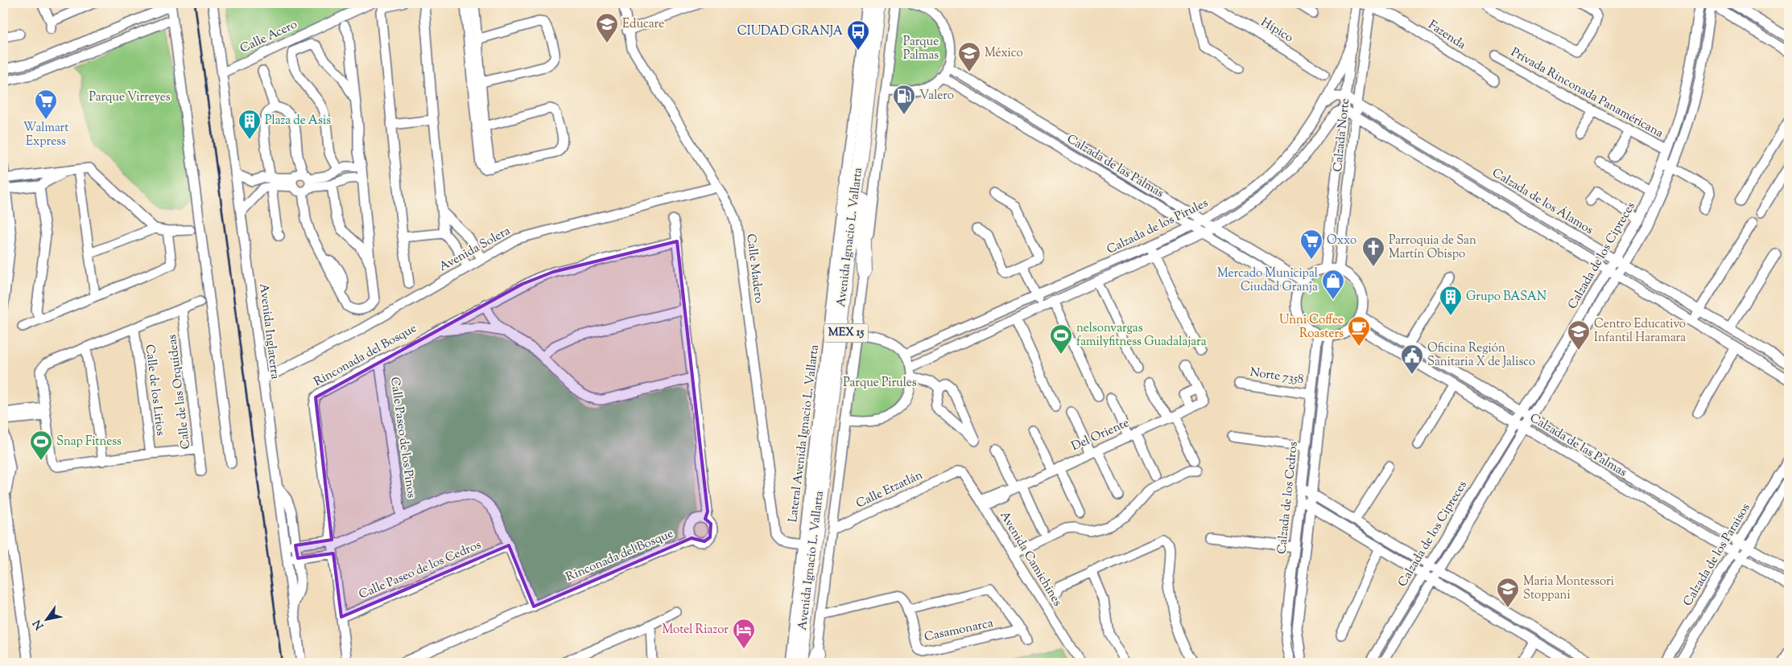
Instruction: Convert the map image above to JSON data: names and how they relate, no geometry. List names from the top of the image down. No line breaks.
{"streets":{"highway":["Avenida Ignacio L. Vallarta","MEX 15"],"street":["Hípico","Fazenda","Calle Acero","Privada Rinconada Panaméricana","Calzada Norte","Calzada de las Palmas","Calzada de los Álamos","Calzada de los Pirules","Avenida Solera","Calzada de los Cipreces","Calle Madero","Avenida Inglaterra","Rinconada del Bosque","Norte 7358","Calle de los Lirios","Calle de las Orquídeas","Lateral Avenida Ignacio L. Vallarta","Del Oriente","Calle Paseo de los Pinos","Calle Etzatlán","Calzada de los Cedros","Calzada de los Paraisos","Avenida Camichines","Calle Paseo de los Cedros","Casamonarca"]},"crossings":[["Fazenda","Calzada Norte"],["Calle Acero","Avenida Inglaterra"],["Privada Rinconada Panaméricana","Calzada de los Cipreces"],["Calzada Norte","Calzada de las Palmas"],["Calzada Norte","Calzada de los Álamos"],["Calzada Norte","Calzada de los Pirules"],["Calzada Norte","Calzada de los Cedros"],["Calzada de las Palmas","Calzada de los Pirules"],["Calzada de las Palmas","Calzada de los Cipreces"],["Calzada de las Palmas","Calzada de los Cedros"],["Calzada de las Palmas","Calzada de los Paraisos"],["Calzada de los Álamos","Calzada de los Pirules"],["Calzada de los Álamos","Calzada de los Cipreces"],["Avenida Ignacio L. Vallarta","Lateral Avenida Ignacio L. Vallarta"],["Avenida Solera","Calle Madero"],["Avenida Solera","Avenida Inglaterra"],["Calle Madero","Lateral Avenida Ignacio L. Vallarta"],["Rinconada del Bosque","Calle Paseo de los Pinos"],["Rinconada del Bosque","Calle Paseo de los Cedros"],["Norte 7358","Calzada de los Cedros"],["Del Oriente","Avenida Camichines"],["Calle Etzatlán","Avenida Camichines"]],"parks":["Parque Palmas","Parque Virreyes","Parque Pirules"],"places":{"school or university":["Educare","México","Centro Educativo Infantil Haramara","Maria Montessori Stoppani"],"bus stop":["CIUDAD GRANJA"],"fuel station":["Valero"],"supermarket":["Walmart Express","Oxxo"],"building":["Plaza de Asis","Grupo BASAN"],"church":["Parroquia de San Martín Obispo"],"shop":["Mercado Municipal Ciudad Granja"],"cafe":["Unni Coffee Roasters"],"sports":["nelsonvargas familyfitness Guadalajara","Snap Fitness"],"public building":["Oficina Región Sanitaria X de Jalisco"],"hotel":["Motel Riazor"]},"north":"bottom left"}
